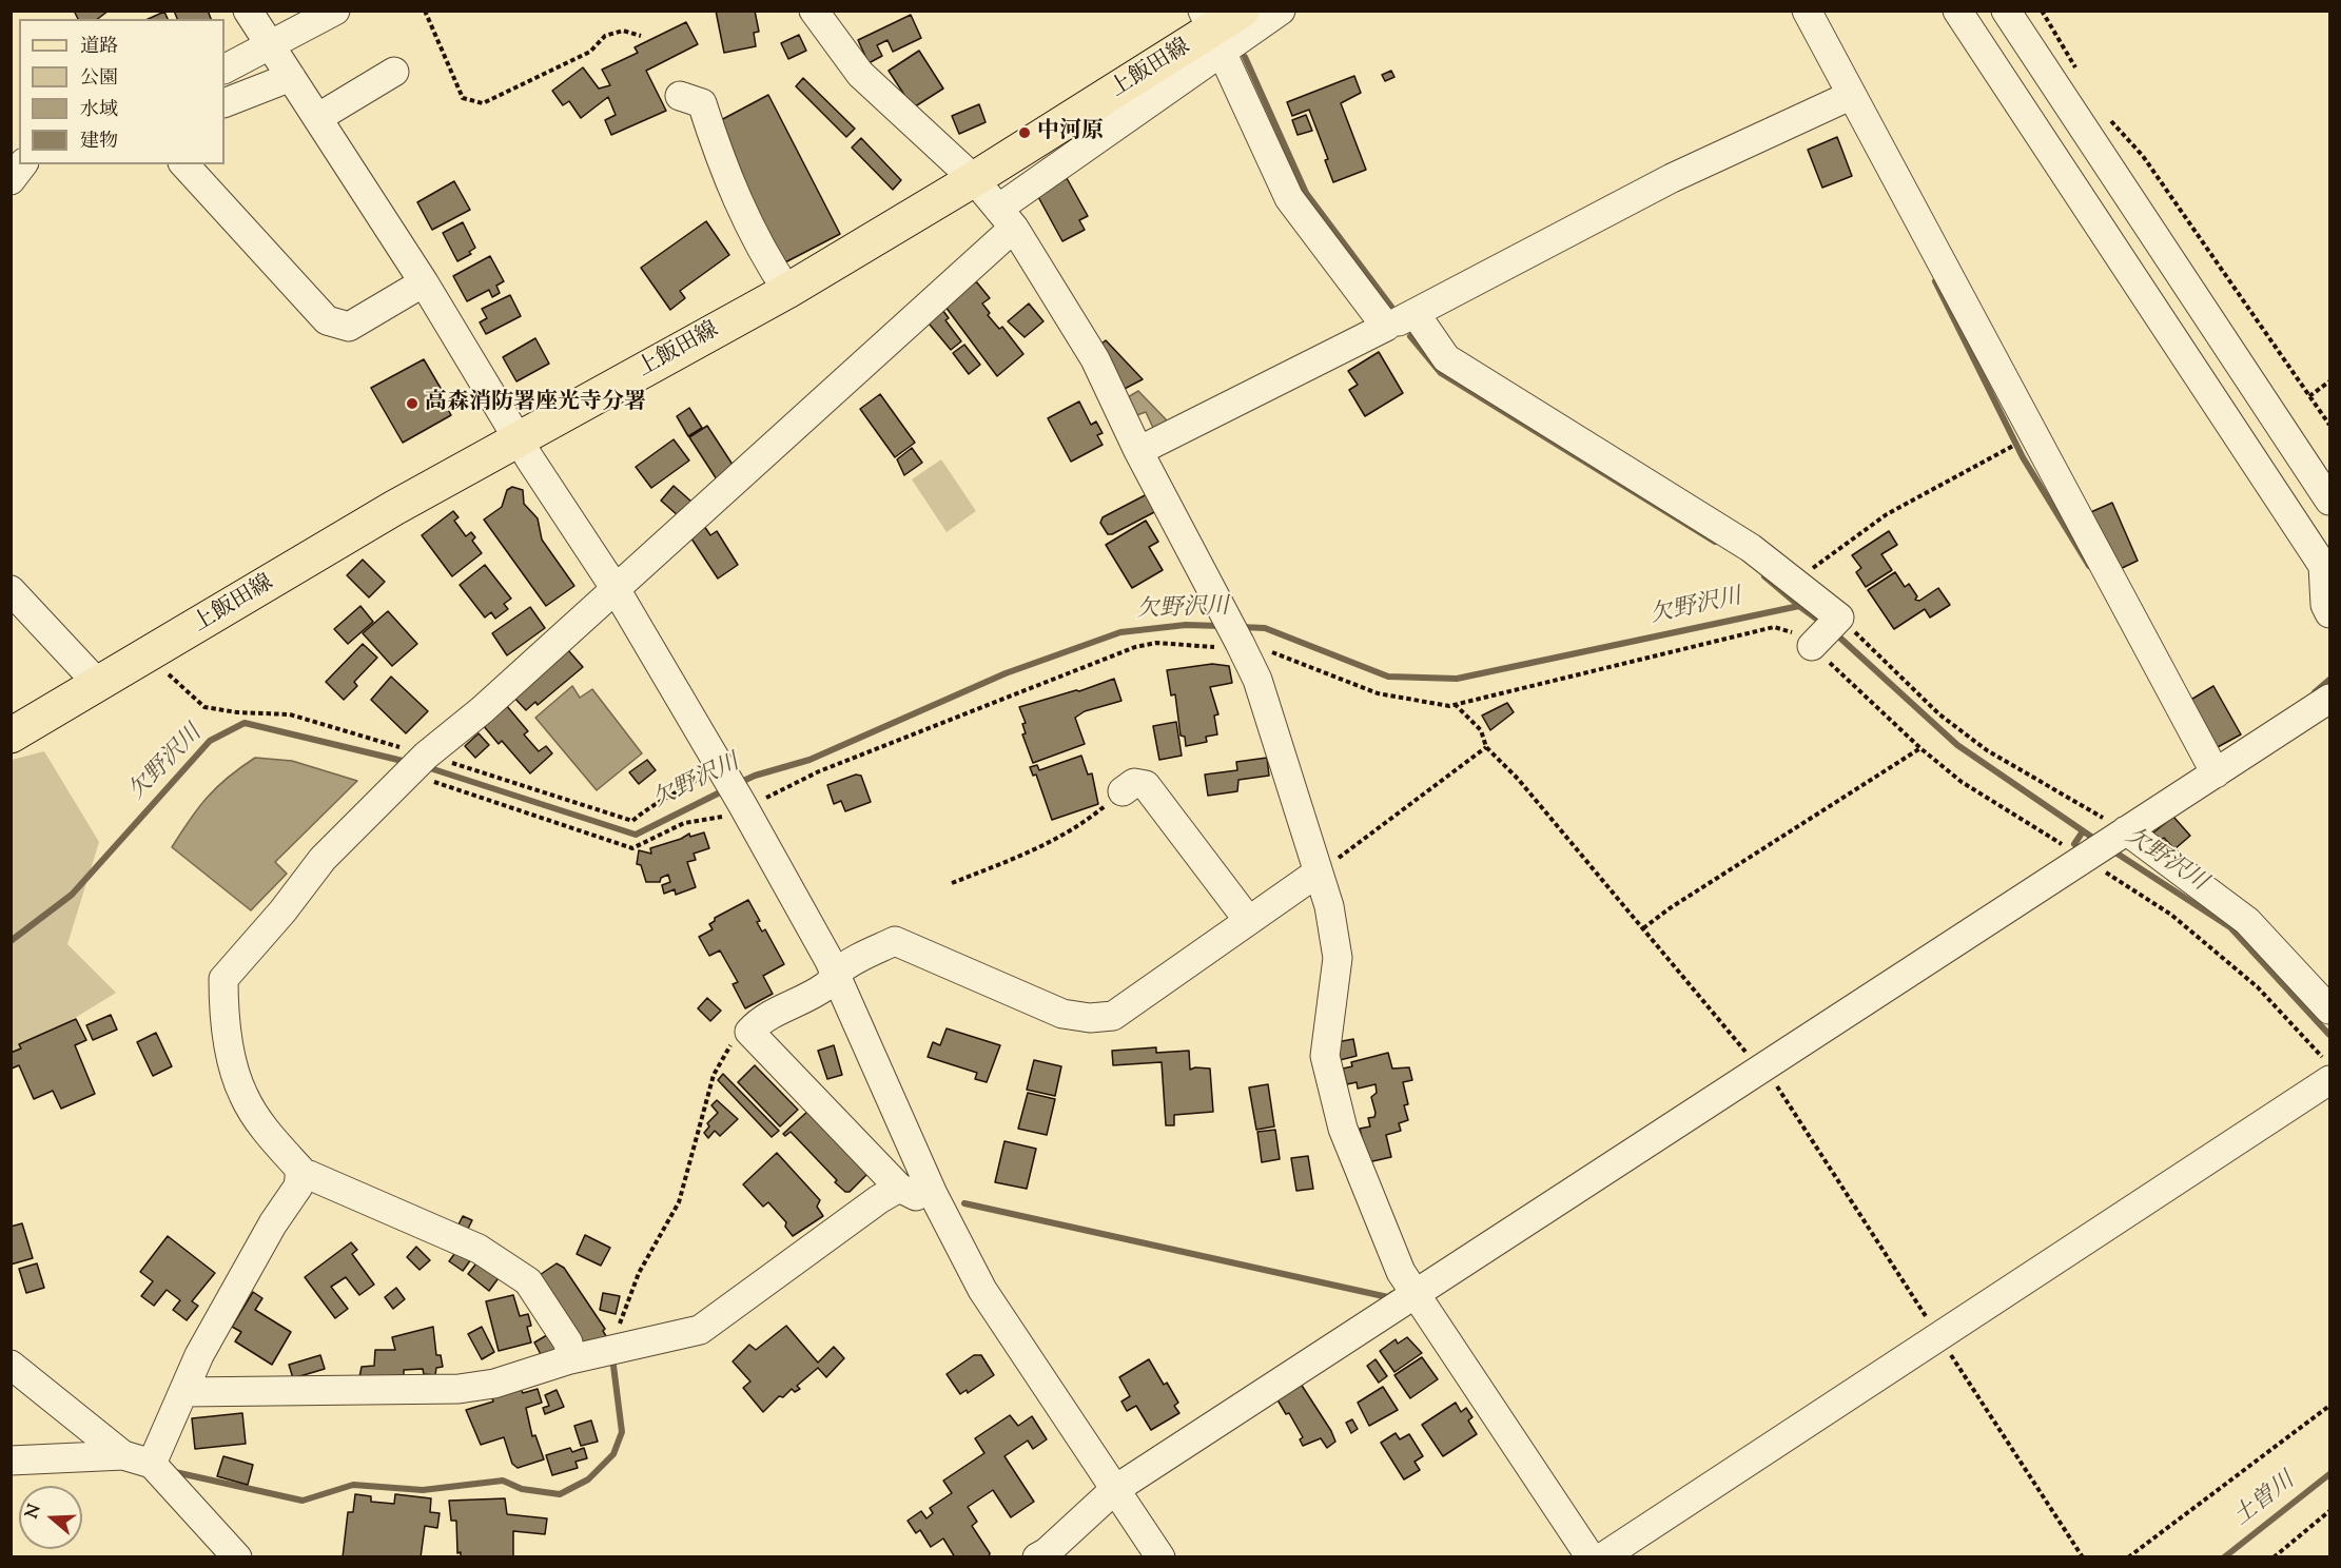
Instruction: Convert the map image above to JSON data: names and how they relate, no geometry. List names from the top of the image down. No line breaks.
{"streets":{"main road":["上飯田線"]},"water":["欠野沢川","土曽川"],"places":["中河原","高森消防署座光寺分署"],"legend":["道路","公園","水域","建物"],"north":"left"}
